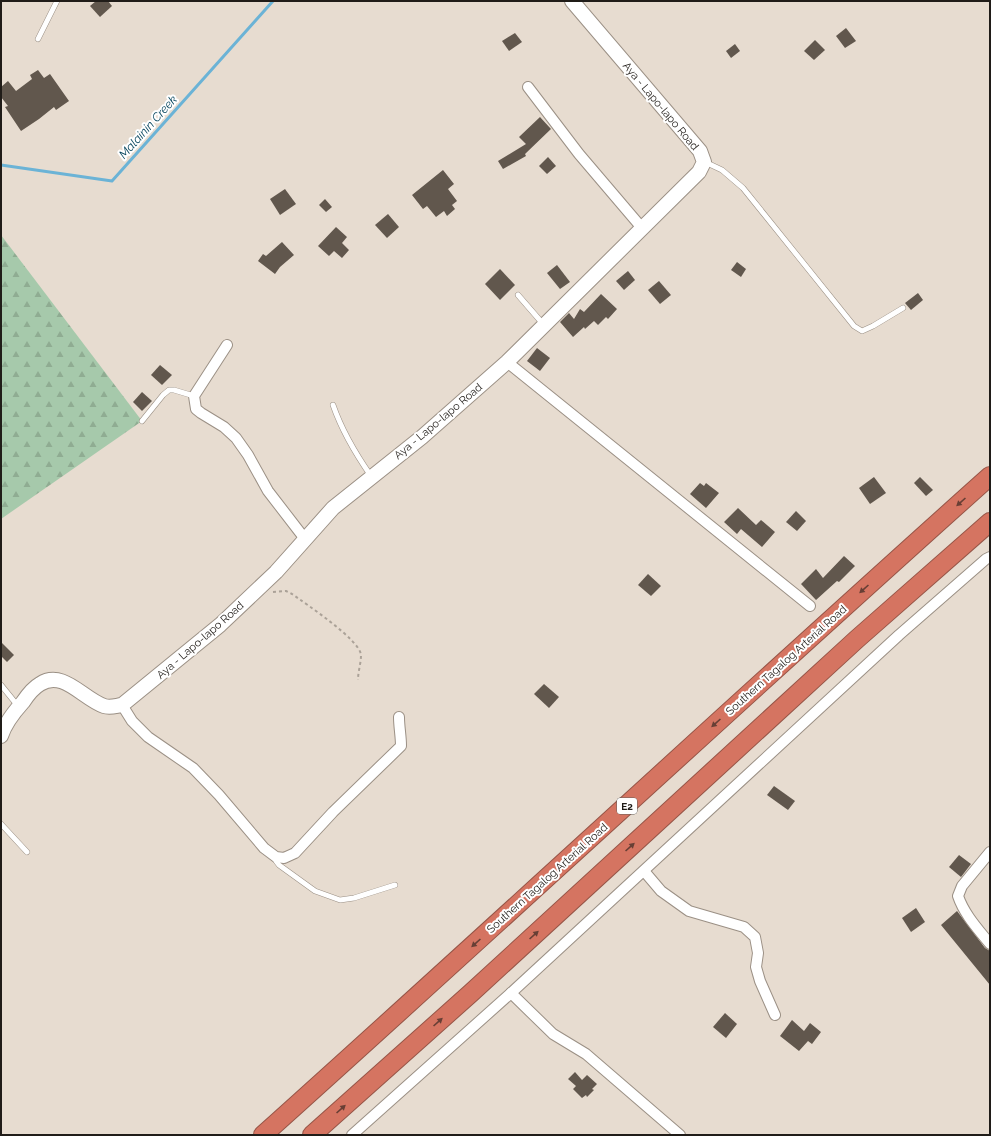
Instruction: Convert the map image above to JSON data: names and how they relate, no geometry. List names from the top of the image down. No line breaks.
{"streets":{"highway":["Southern Tagalog Arterial Road","E2"],"street":["Aya - Lapo-lapo Road"]},"water":["Malainin Creek"]}
